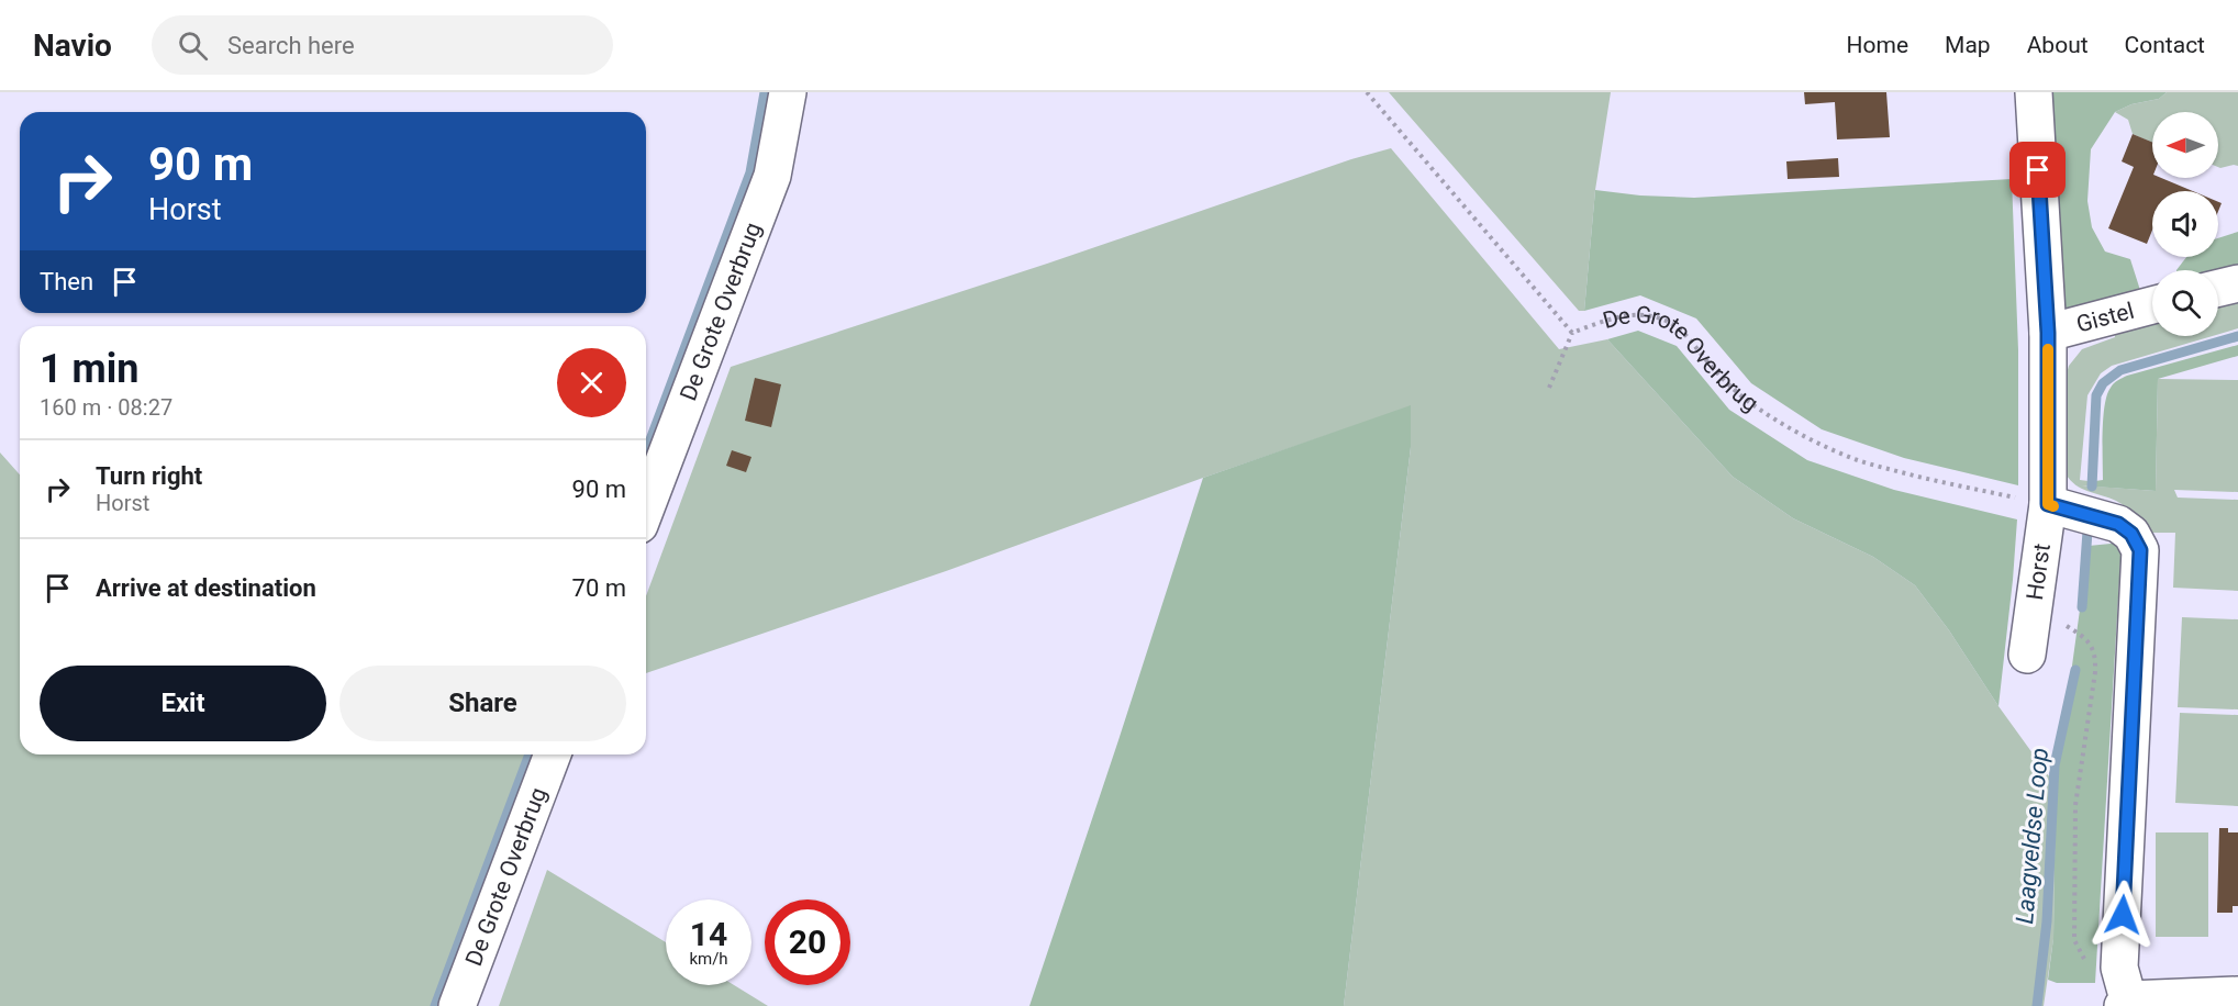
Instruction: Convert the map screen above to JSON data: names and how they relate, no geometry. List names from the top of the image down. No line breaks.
{"streets":{"street":["De Grote Overbrug","Gistel","Horst"]},"crossings":[["De Grote Overbrug","Horst"],["Gistel","Horst"]],"water":["Laagveldse Loop"],"north":"left","page":{"header":"Navio","search":"Search here","nav":["Home","Map","About","Contact"],"turn":["90 m","Horst"],"then":"Then","heading":["1 min","160 m · 08:27"],"list":[{"name":"Turn right","note":"Horst","value":"90 m"},{"name":"Arrive at destination","value":"70 m"}],"buttons":["Exit","Share"],"speed":"14 km/h","limit":"20"}}
